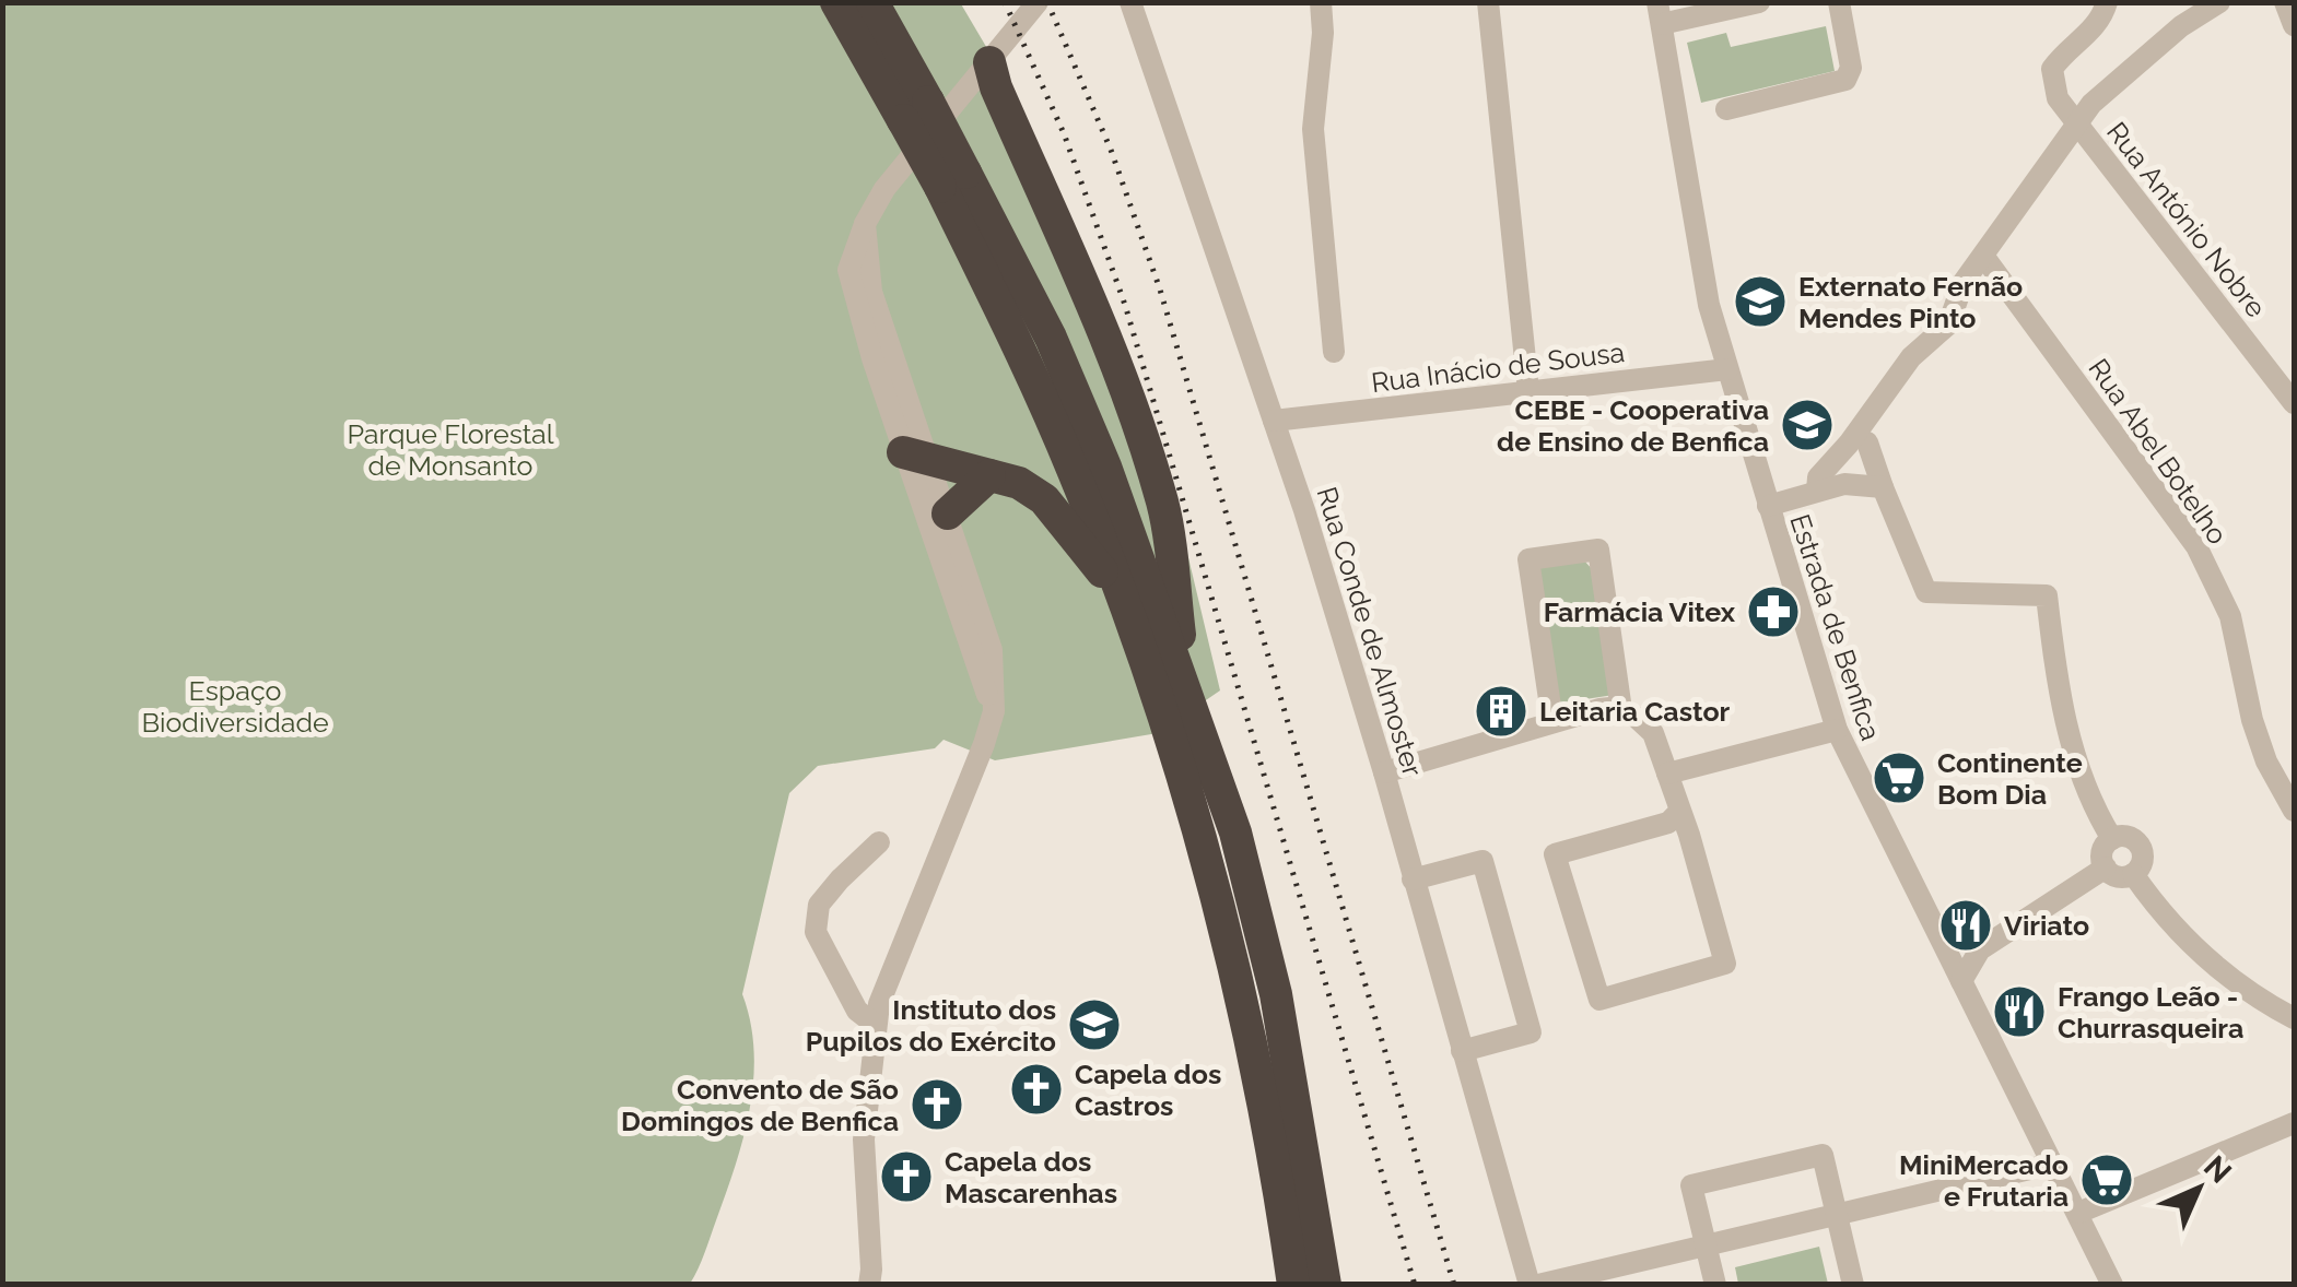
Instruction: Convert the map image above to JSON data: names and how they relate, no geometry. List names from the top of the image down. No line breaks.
{"streets":{"street":["Rua António Nobre","Rua Inácio de Sousa","Rua Abel Botelho","Estrada de Benfica","Rua Conde de Almoster"]},"crossings":[["Rua Inácio de Sousa","Estrada de Benfica"],["Rua Inácio de Sousa","Rua Conde de Almoster"]],"parks":["Parque Florestal de Monsanto","Espaço Biodiversidade"],"places":{"school or university":["Externato Fernão Mendes Pinto","CEBE - Cooperativa de Ensino de Benfica","Instituto dos Pupilos do Exército"],"pharmacy":["Farmácia Vitex"],"building":["Leitaria Castor"],"supermarket":["Continente Bom Dia","MiniMercado e Frutaria"],"restaurant":["Viriato","Frango Leão - Churrasqueira"],"church":["Capela dos Castros","Convento de São Domingos de Benfica","Capela dos Mascarenhas"]},"north":"top right"}
